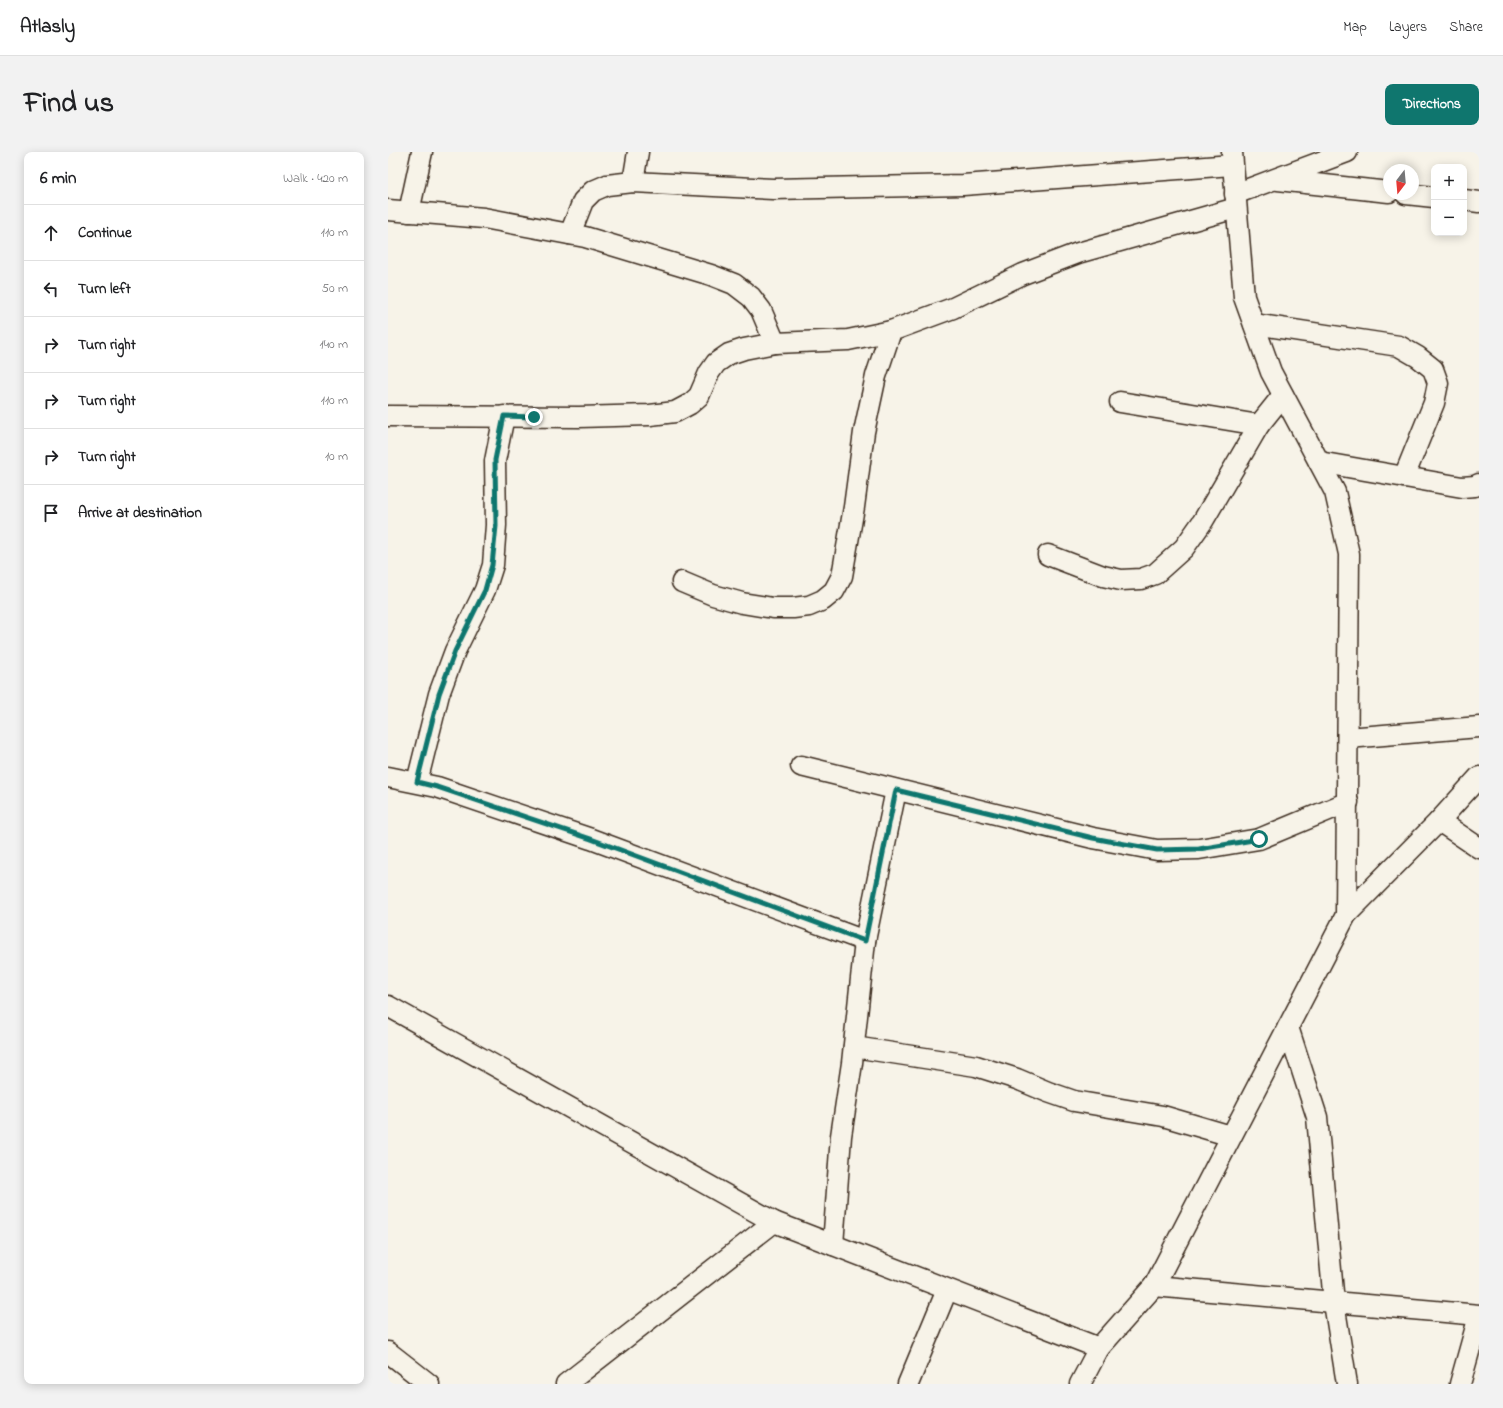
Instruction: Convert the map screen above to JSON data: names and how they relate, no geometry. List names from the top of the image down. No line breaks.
{"north":"bottom","page":{"header":"Atlasly","nav":["Map","Layers","Share"],"title":"Find us","buttons":"Directions","heading":["6 min","Walk · 420 m"],"map_buttons":["+","−"],"list":[["Continue","110 m"],["Turn left","50 m"],["Turn right","140 m"],["Turn right","110 m"],["Turn right","10 m"],"Arrive at destination"]}}
